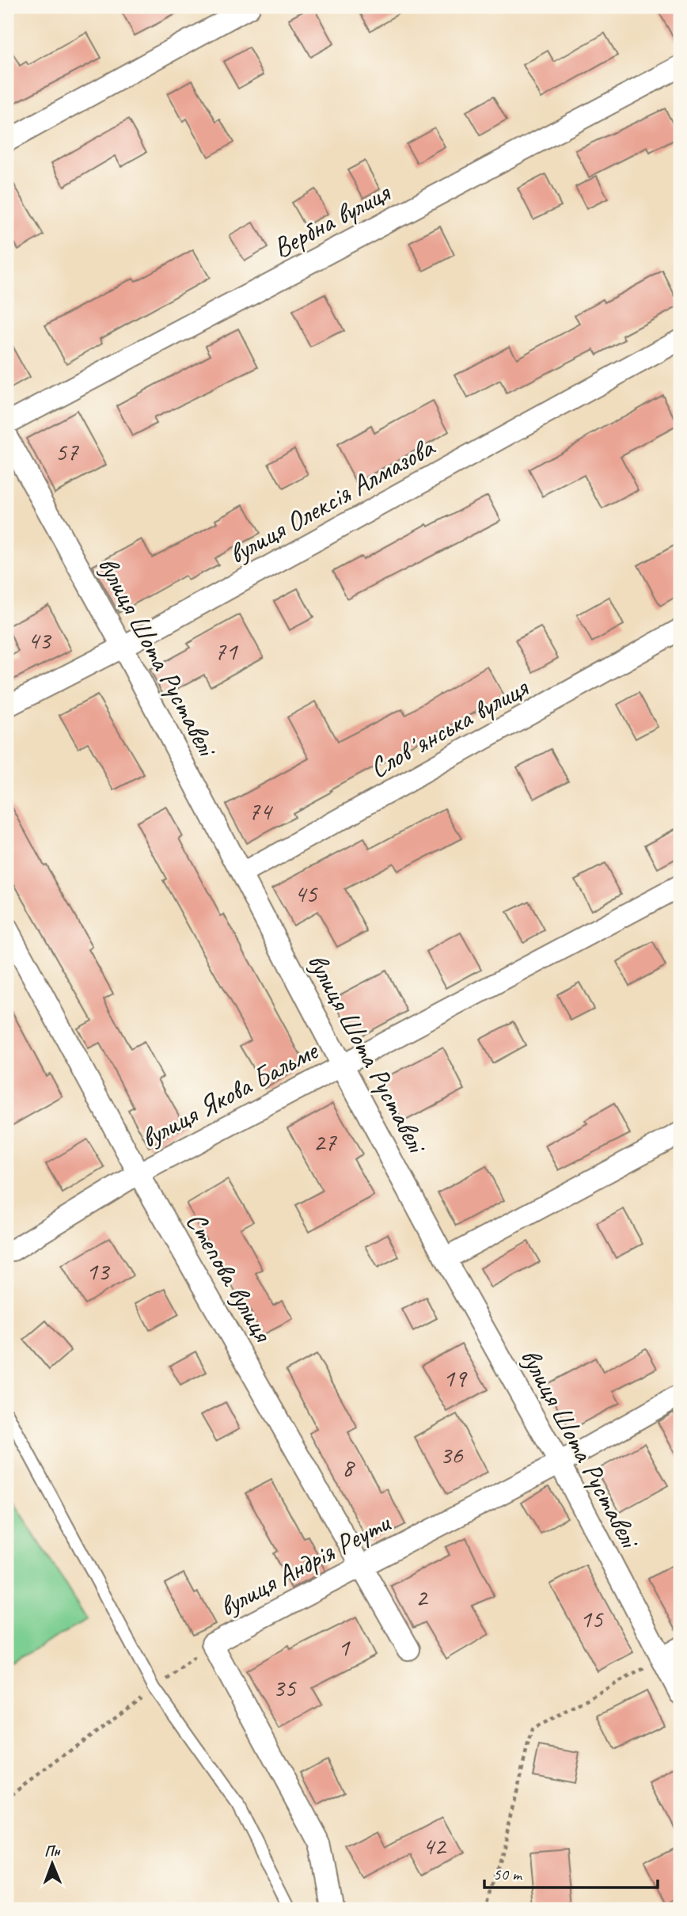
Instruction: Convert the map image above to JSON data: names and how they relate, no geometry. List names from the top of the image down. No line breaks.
{"streets":{"street":["Вербна вулиця","вулиця Олексія Алмазова","вулиця Шота Руставелі","Словʼянська вулиця","вулиця Якова Бальме","Степова вулиця","вулиця Андрія Реути"]},"crossings":[["вулиця Олексія Алмазова","вулиця Шота Руставелі"],["вулиця Шота Руставелі","Словʼянська вулиця"],["вулиця Шота Руставелі","вулиця Якова Бальме"],["вулиця Шота Руставелі","вулиця Андрія Реути"],["вулиця Якова Бальме","Степова вулиця"],["Степова вулиця","вулиця Андрія Реути"]],"house_numbers":["57","43","71","74","45","27","13","19","36","8","2","15","1","35","42"],"scale_bar":"50 m","north":"top"}
